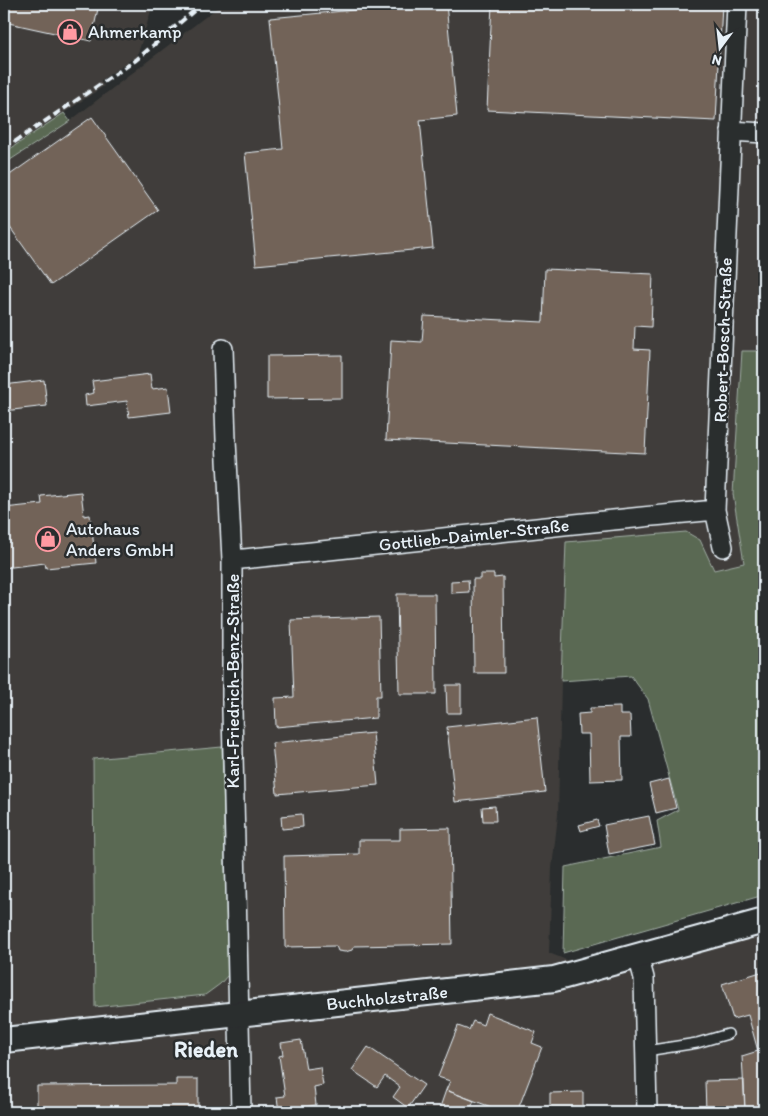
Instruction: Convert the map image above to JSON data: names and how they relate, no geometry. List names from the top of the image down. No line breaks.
{"streets":{"street":["Robert-Bosch-Straße","Gottlieb-Daimler-Straße","Karl-Friedrich-Benz-Straße","Buchholzstraße"]},"crossings":[["Robert-Bosch-Straße","Gottlieb-Daimler-Straße"],["Gottlieb-Daimler-Straße","Karl-Friedrich-Benz-Straße"],["Karl-Friedrich-Benz-Straße","Buchholzstraße"]],"districts":["Rieden"],"places":{"shop":["Ahmerkamp","Autohaus Anders GmbH"]},"north":"bottom"}
